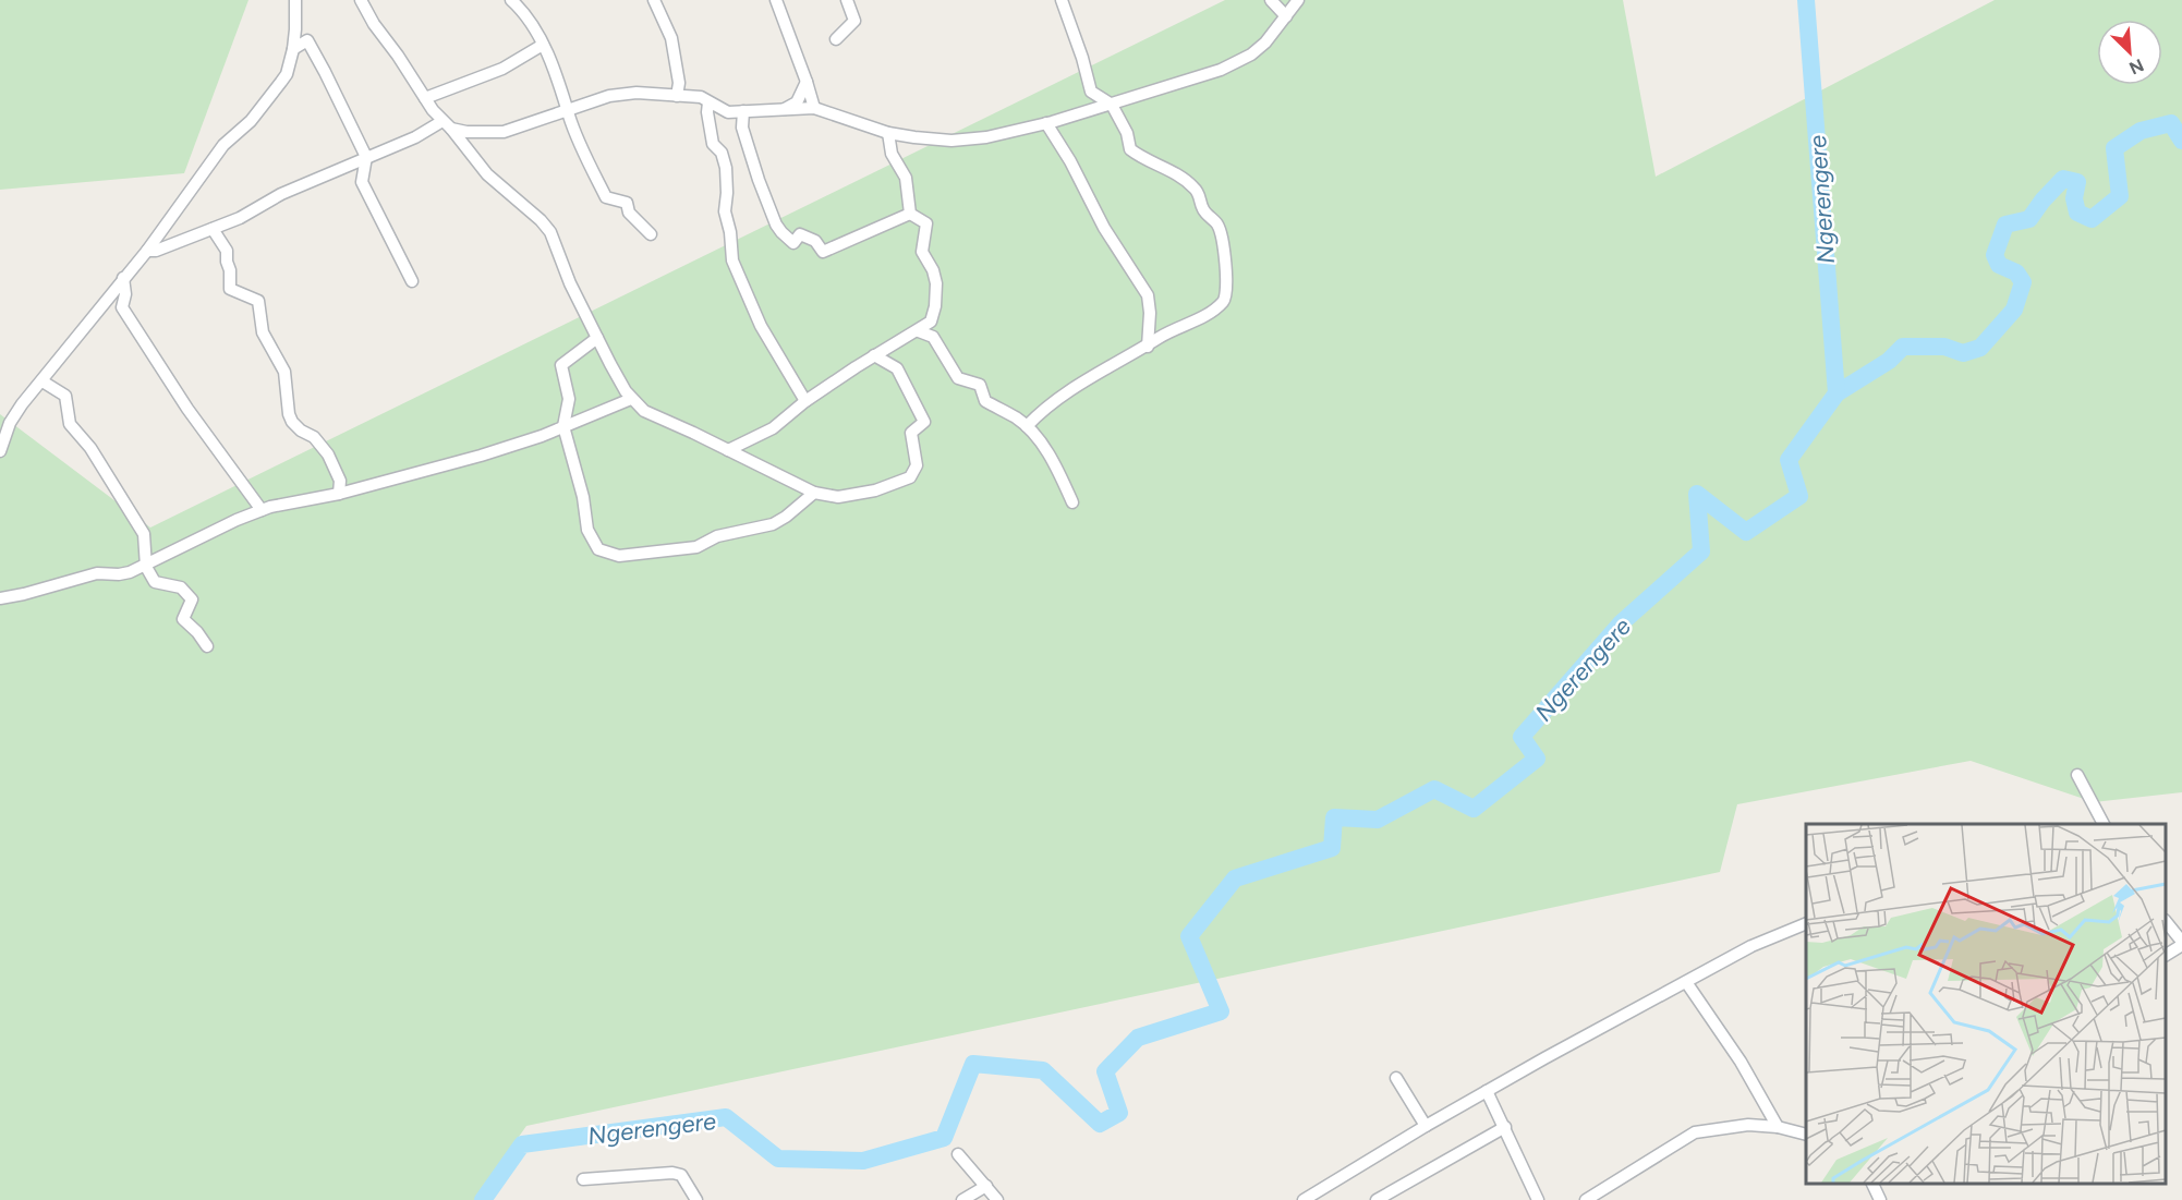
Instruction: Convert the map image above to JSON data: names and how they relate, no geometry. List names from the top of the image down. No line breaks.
{"water":["Ngerengere"],"north":"bottom right"}
